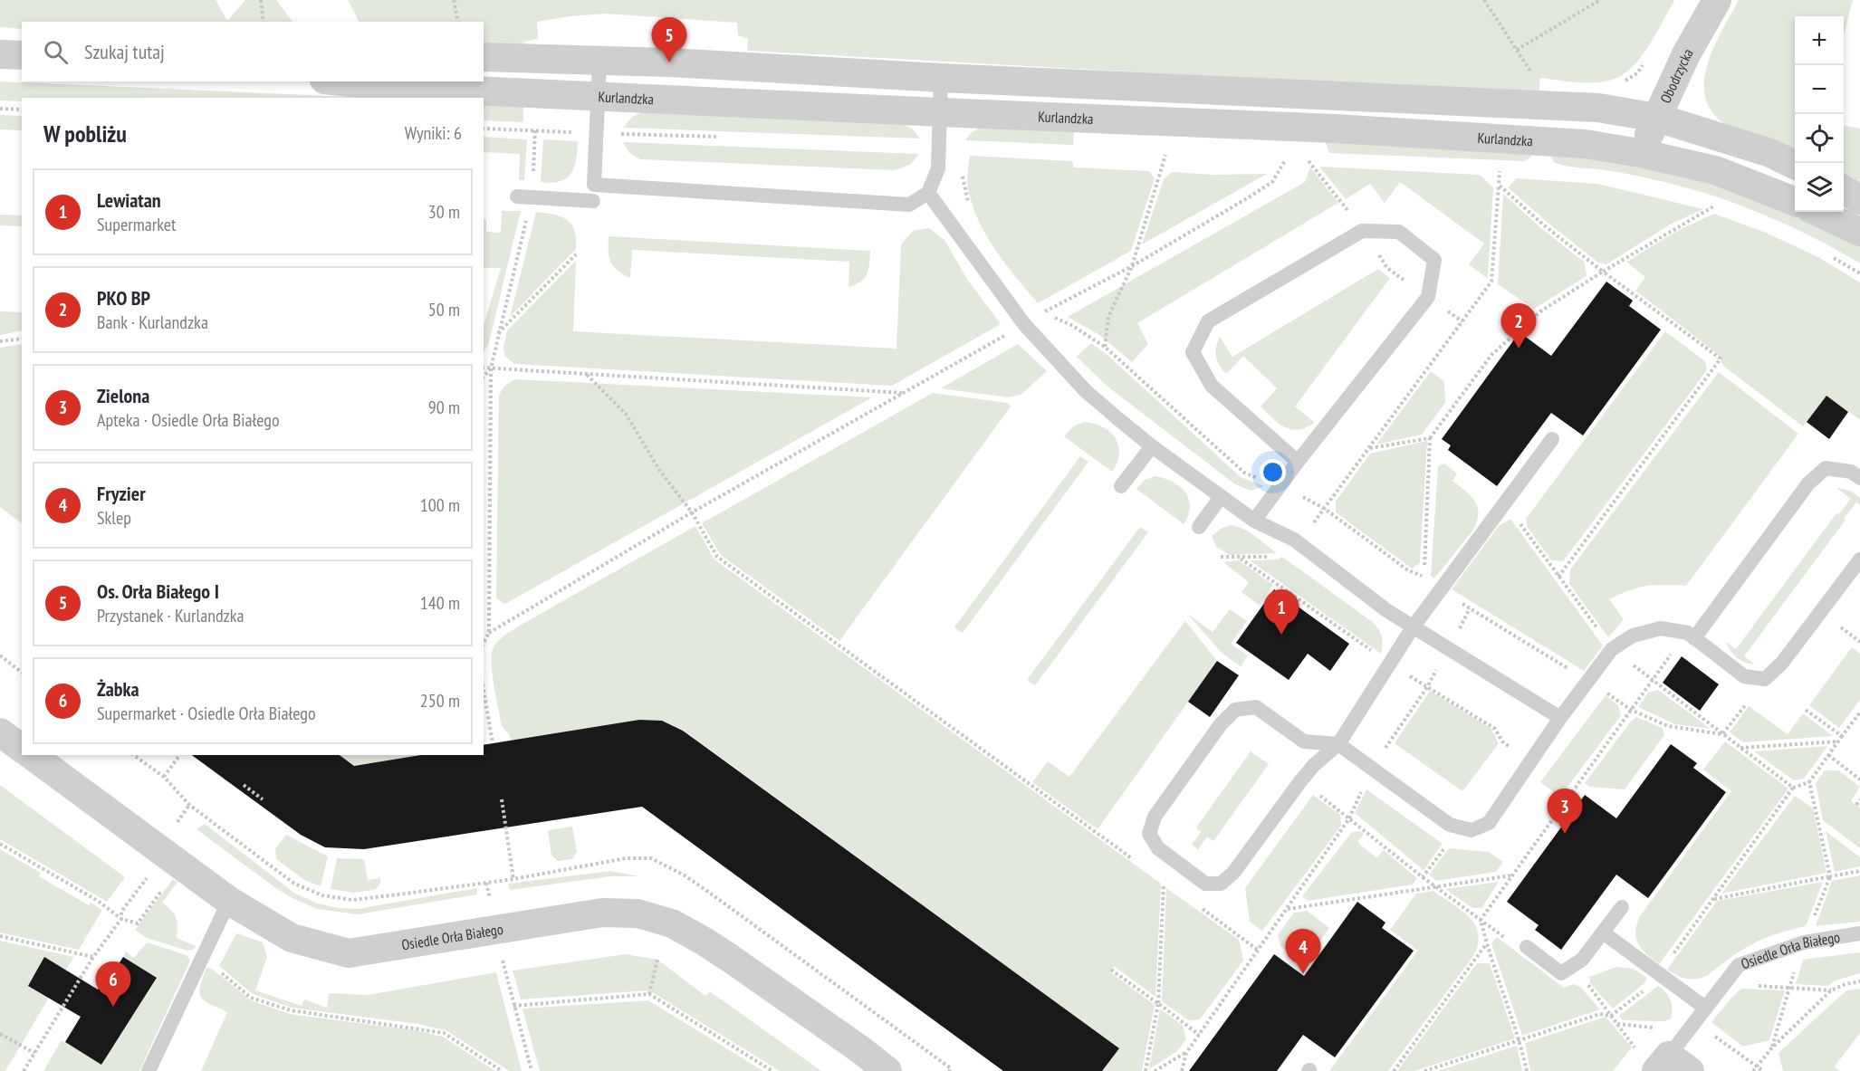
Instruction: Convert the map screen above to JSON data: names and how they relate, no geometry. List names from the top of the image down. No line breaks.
{"streets":{"street":["Obodrzycka","Kurlandzka","Osiedle Orła Białego"]},"crossings":[["Obodrzycka","Kurlandzka"]],"page":{"map_buttons":["+","−"],"pins":["5","2","1","3","4","6"],"search":"Szukaj tutaj","heading":["W pobliżu","Wyniki: 6"],"list":[{"mark":"1","name":"Lewiatan","note":"Supermarket","value":"30 m"},{"mark":"2","name":"PKO BP","note":"Bank · Kurlandzka","value":"50 m"},{"mark":"3","name":"Zielona","note":"Apteka · Osiedle Orła Białego","value":"90 m"},{"mark":"4","name":"Fryzier","note":"Sklep","value":"100 m"},{"mark":"5","name":"Os. Orła Białego I","note":"Przystanek · Kurlandzka","value":"140 m"},{"mark":"6","name":"Żabka","note":"Supermarket · Osiedle Orła Białego","value":"250 m"}]}}
